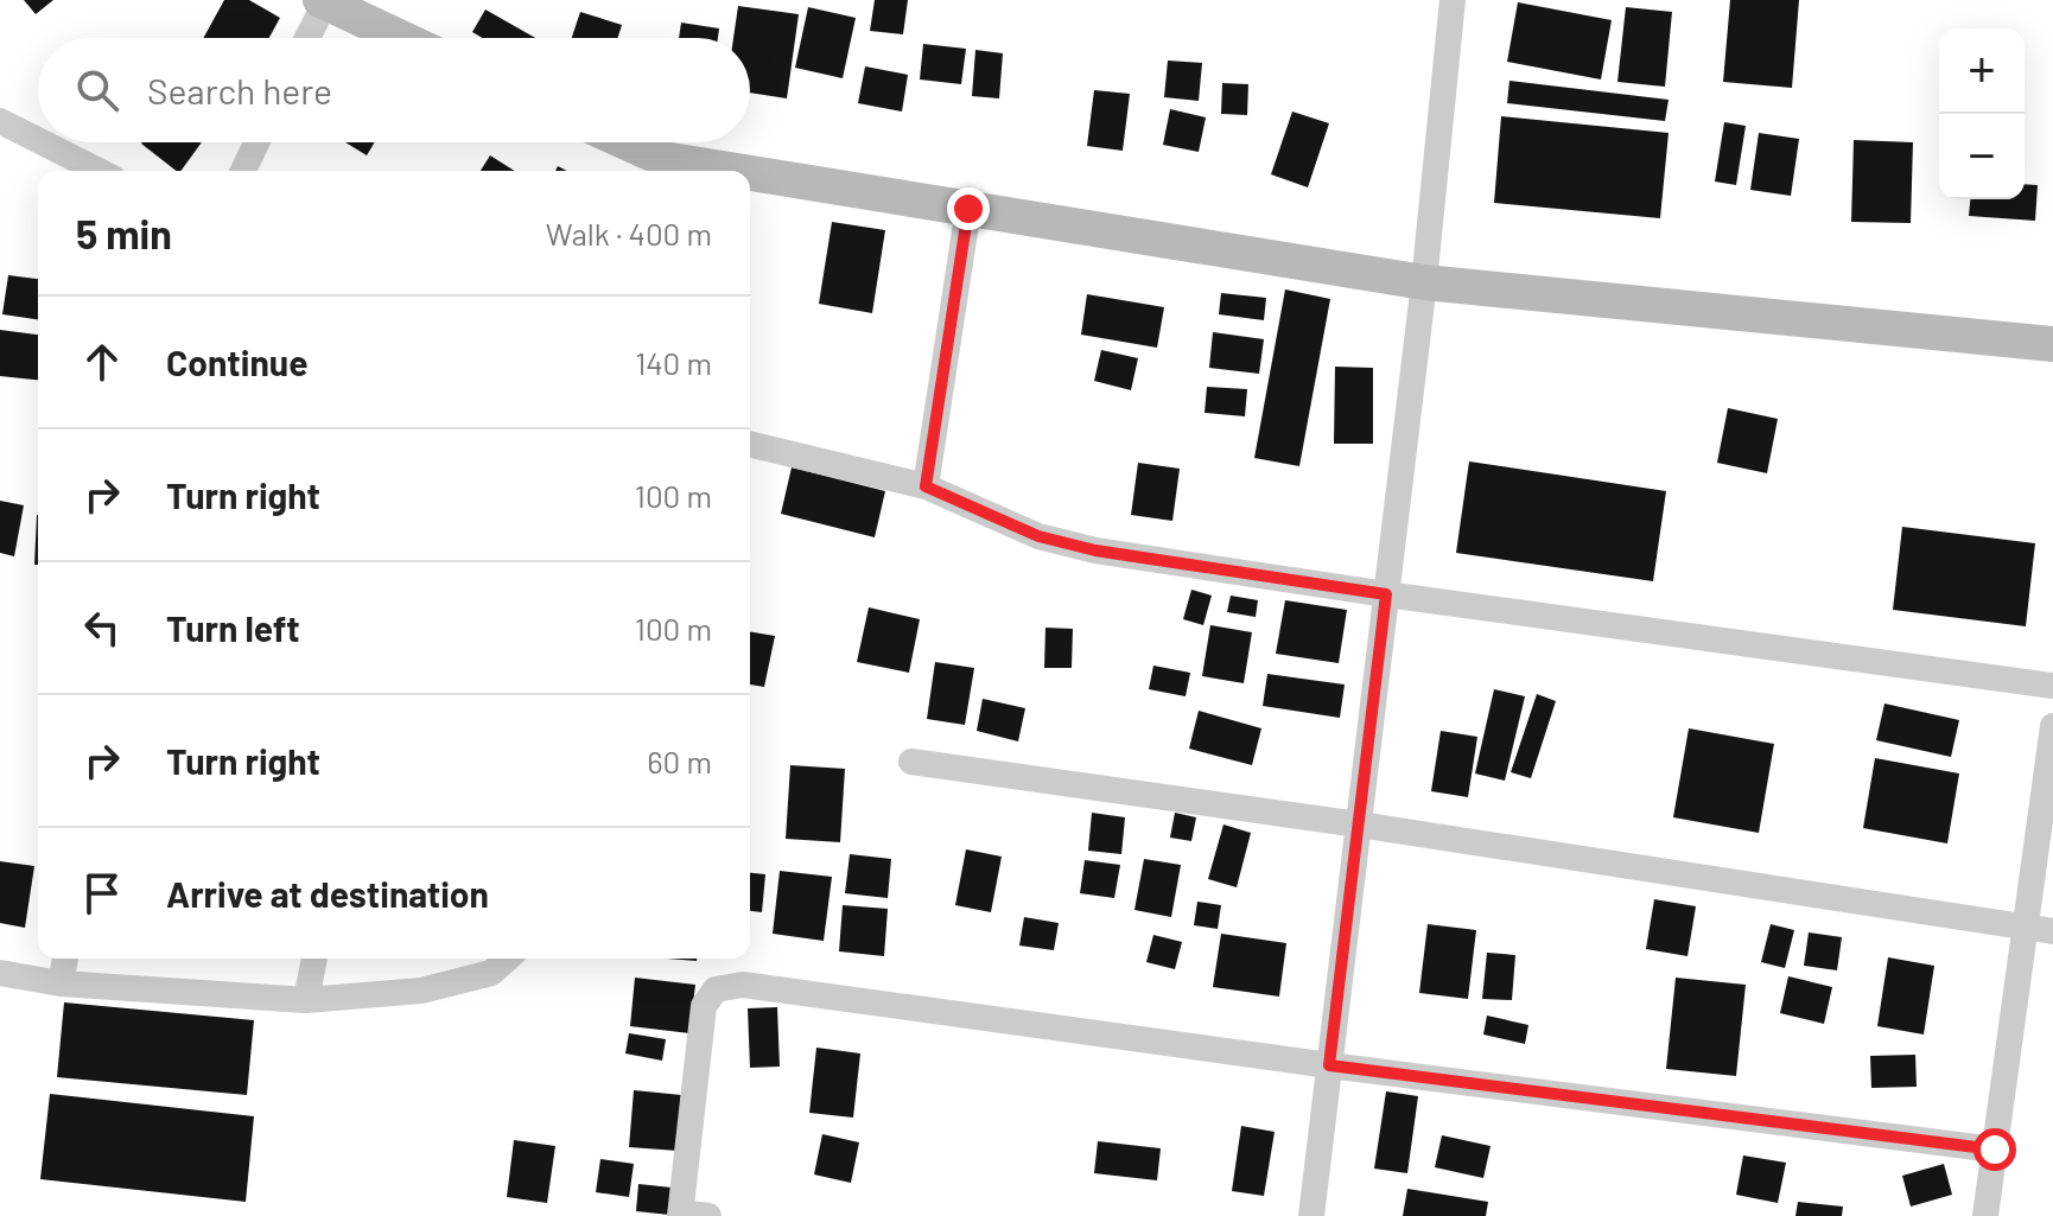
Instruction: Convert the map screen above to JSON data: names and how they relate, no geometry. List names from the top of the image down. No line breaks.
{"page":{"map_buttons":["+","−"],"search":"Search here","heading":["5 min","Walk · 400 m"],"list":[["Continue","140 m"],["Turn right","100 m"],["Turn left","100 m"],["Turn right","60 m"],"Arrive at destination"]}}
